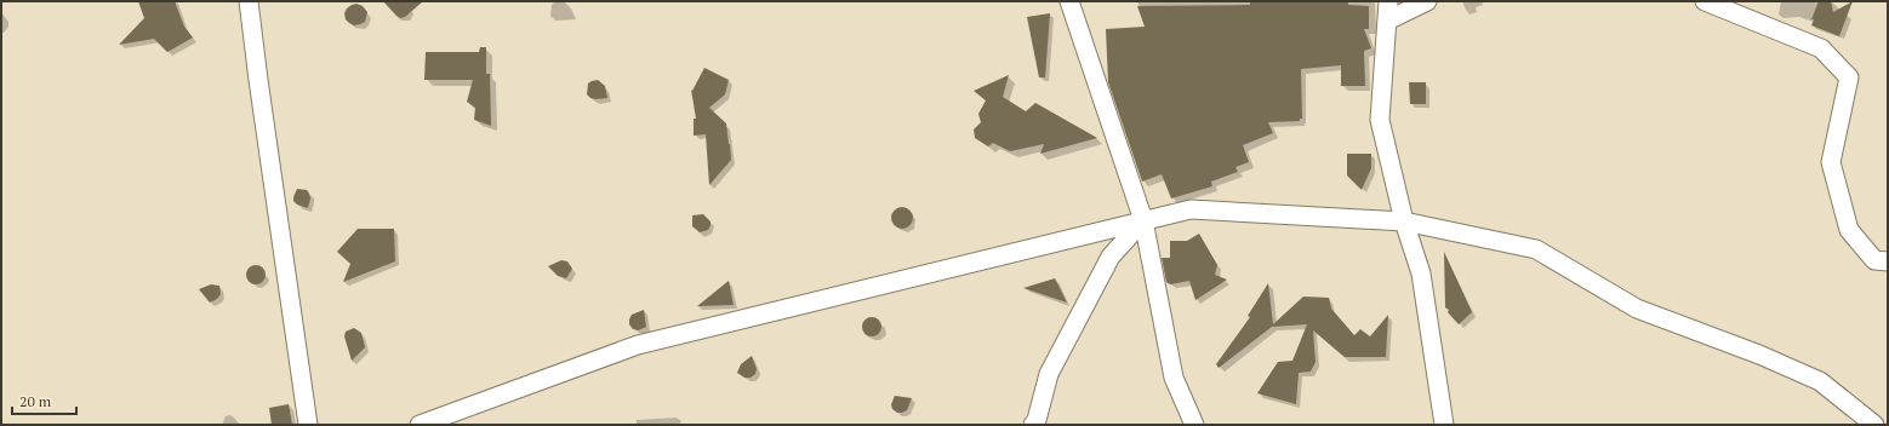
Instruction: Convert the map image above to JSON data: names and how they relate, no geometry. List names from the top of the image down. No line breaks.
{"scale_bar":"20 m"}
